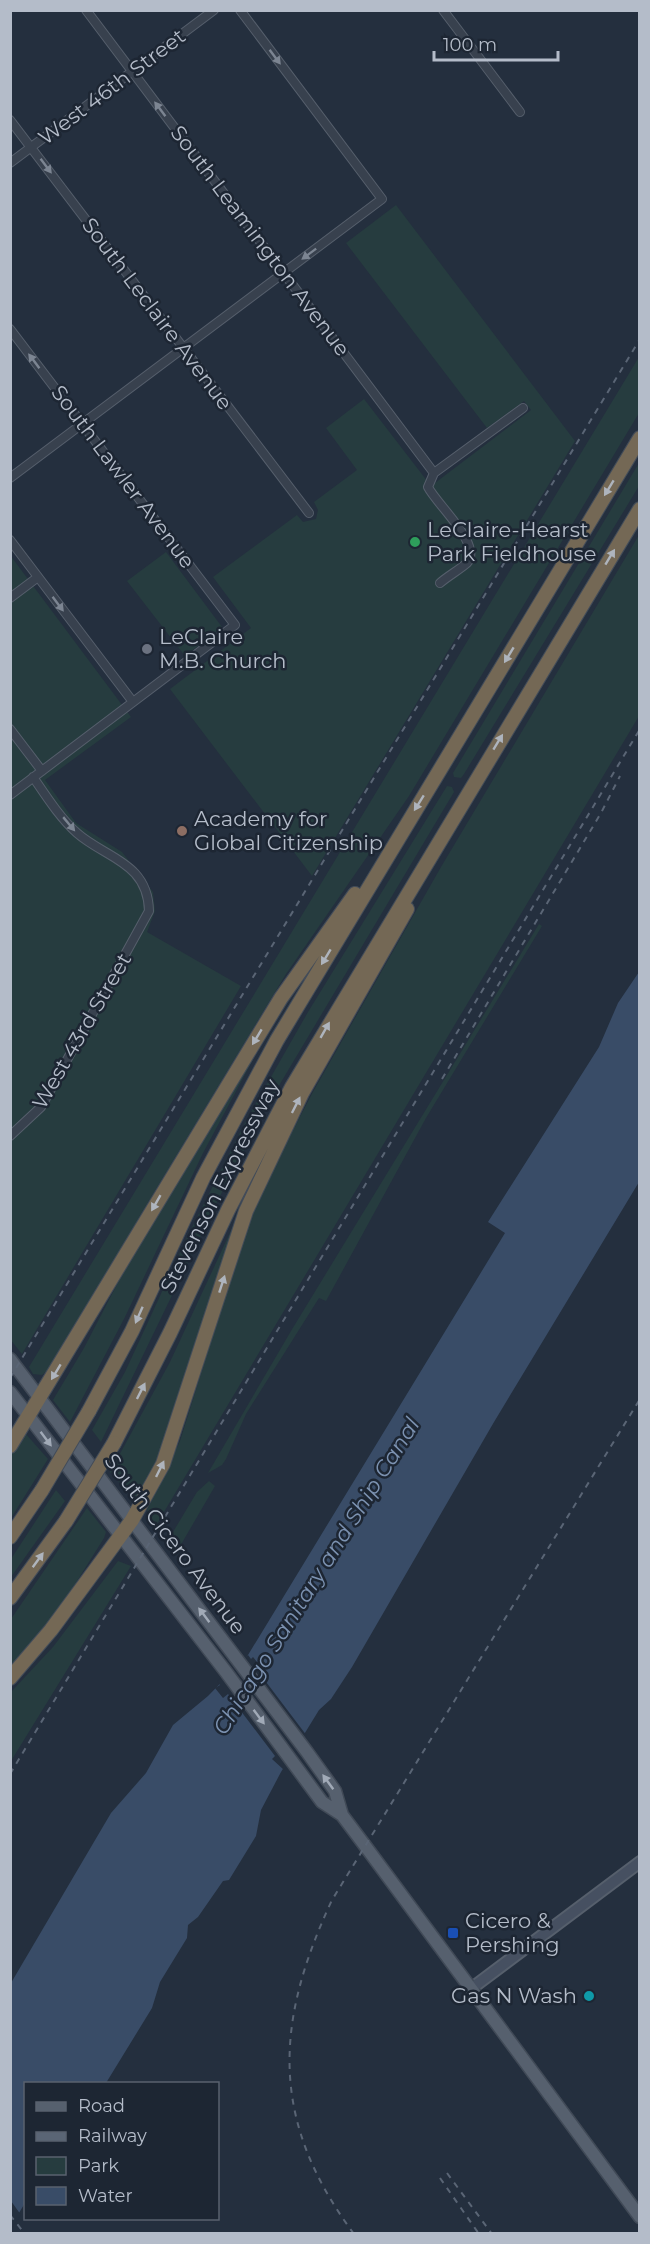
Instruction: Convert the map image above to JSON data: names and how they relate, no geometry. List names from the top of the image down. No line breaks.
{"streets":{"highway":["Stevenson Expressway"],"main road":["South Cicero Avenue"],"street":["West 46th Street","South Leamington Avenue","South Leclaire Avenue","South Lawler Avenue","West 43rd Street"]},"crossings":[["West 46th Street","South Leamington Avenue"],["West 46th Street","South Leclaire Avenue"]],"one_way":["South Leamington Avenue","South Leclaire Avenue","West 43rd Street"],"water":["Chicago Sanitary and Ship Canal"],"places":{"other":["LeClaire-Hearst Park Fieldhouse","LeClaire M.B. Church","Academy for Global Citizenship","Gas N Wash"],"transit":["Cicero & Pershing"]},"legend":["Road","Railway","Park","Water"],"scale_bar":"100 m"}
